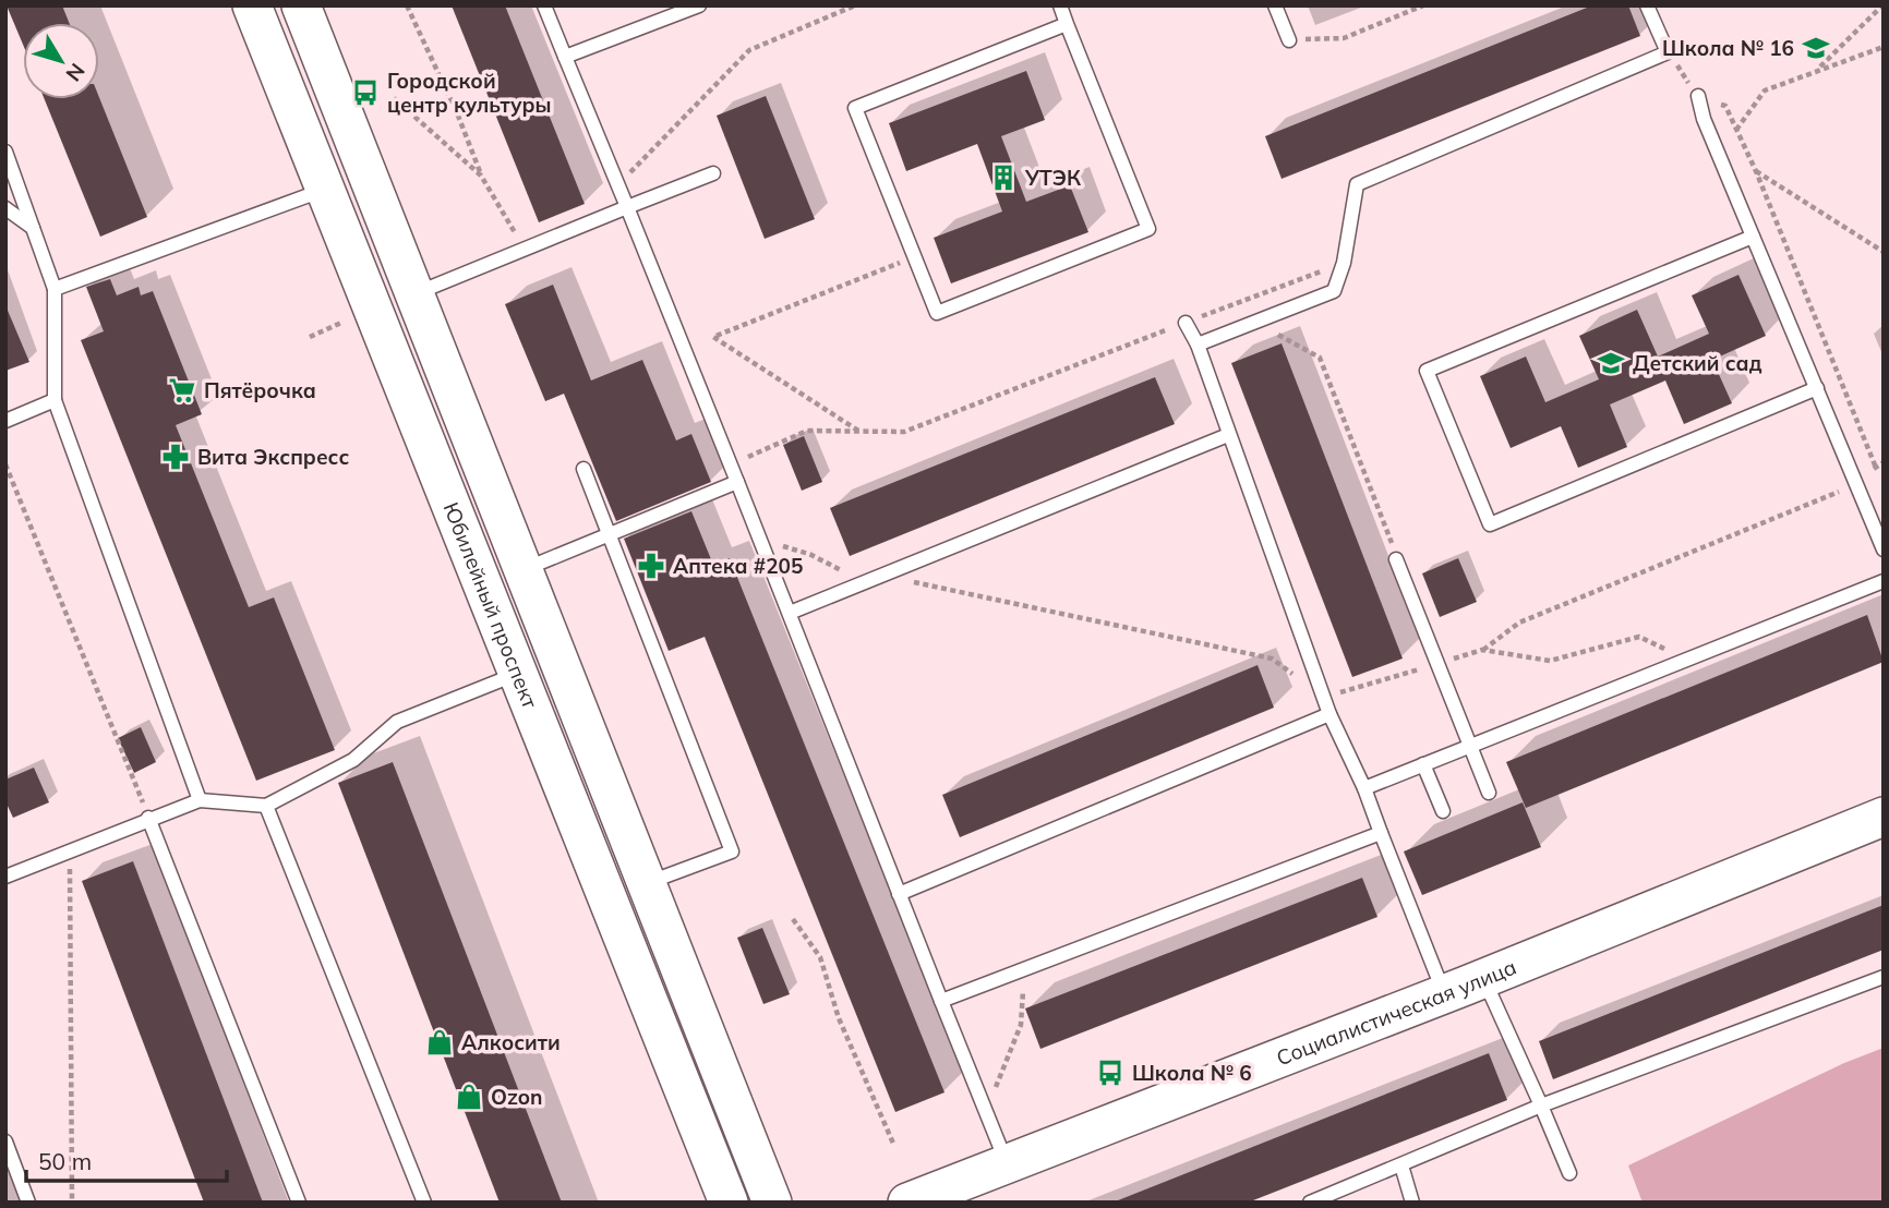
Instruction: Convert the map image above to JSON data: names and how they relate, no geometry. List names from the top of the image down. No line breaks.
{"streets":{"main road":["Юбилейный проспект","Социалистическая улица"]},"places":{"school or university":["Школа № 16","Детский сад"],"bus stop":["Городской центр культуры","Школа № 6"],"building":["УТЭК"],"supermarket":["Пятёрочка"],"pharmacy":["Вита Экспресс","Аптека #205"],"shop":["Алкосити","Ozon"]},"scale_bar":"50 m","north":"bottom right"}
